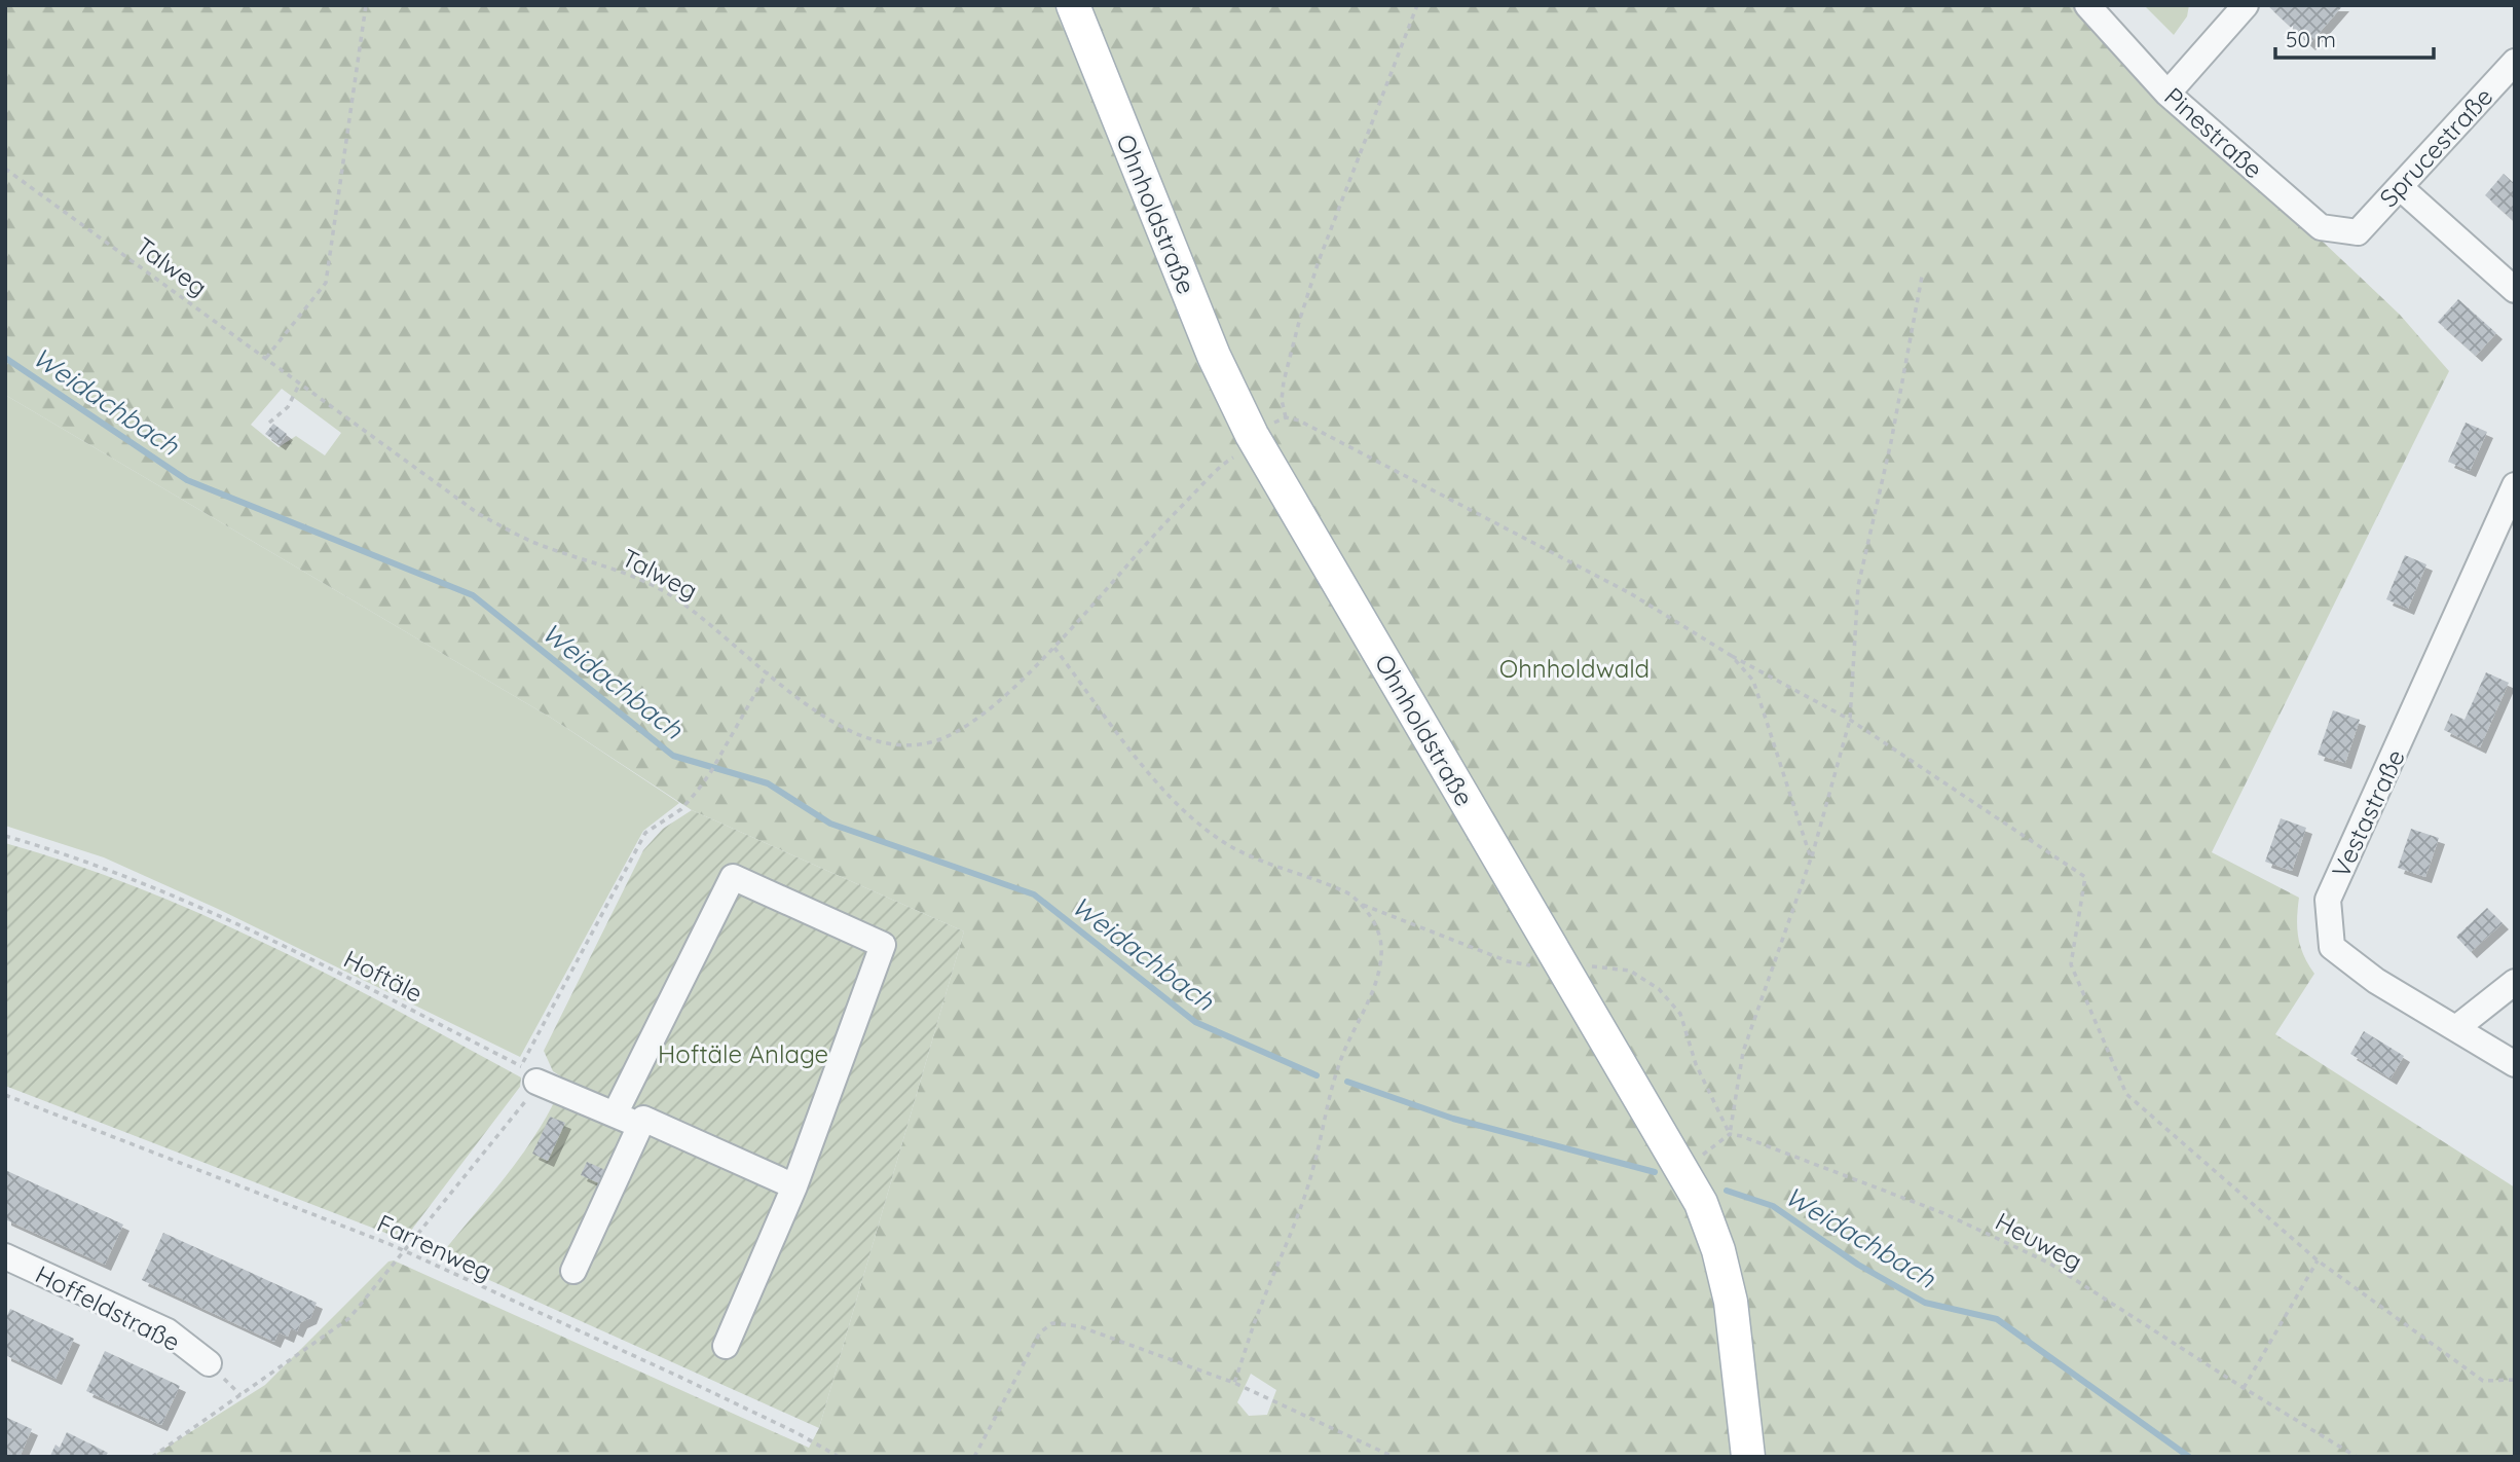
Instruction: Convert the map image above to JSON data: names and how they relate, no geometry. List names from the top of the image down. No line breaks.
{"streets":{"main road":["Ohnholdstraße"],"street":["Pinestraße","Sprucestraße","Vestastraße","Hoffeldstraße"],"path":["Talweg","Hoftäle","Heuweg","Farrenweg"]},"crossings":[["Pinestraße","Sprucestraße"],["Ohnholdstraße","Talweg"]],"water":["Weidachbach"],"parks":["Ohnholdwald","Hoftäle Anlage"],"scale_bar":"50 m"}
